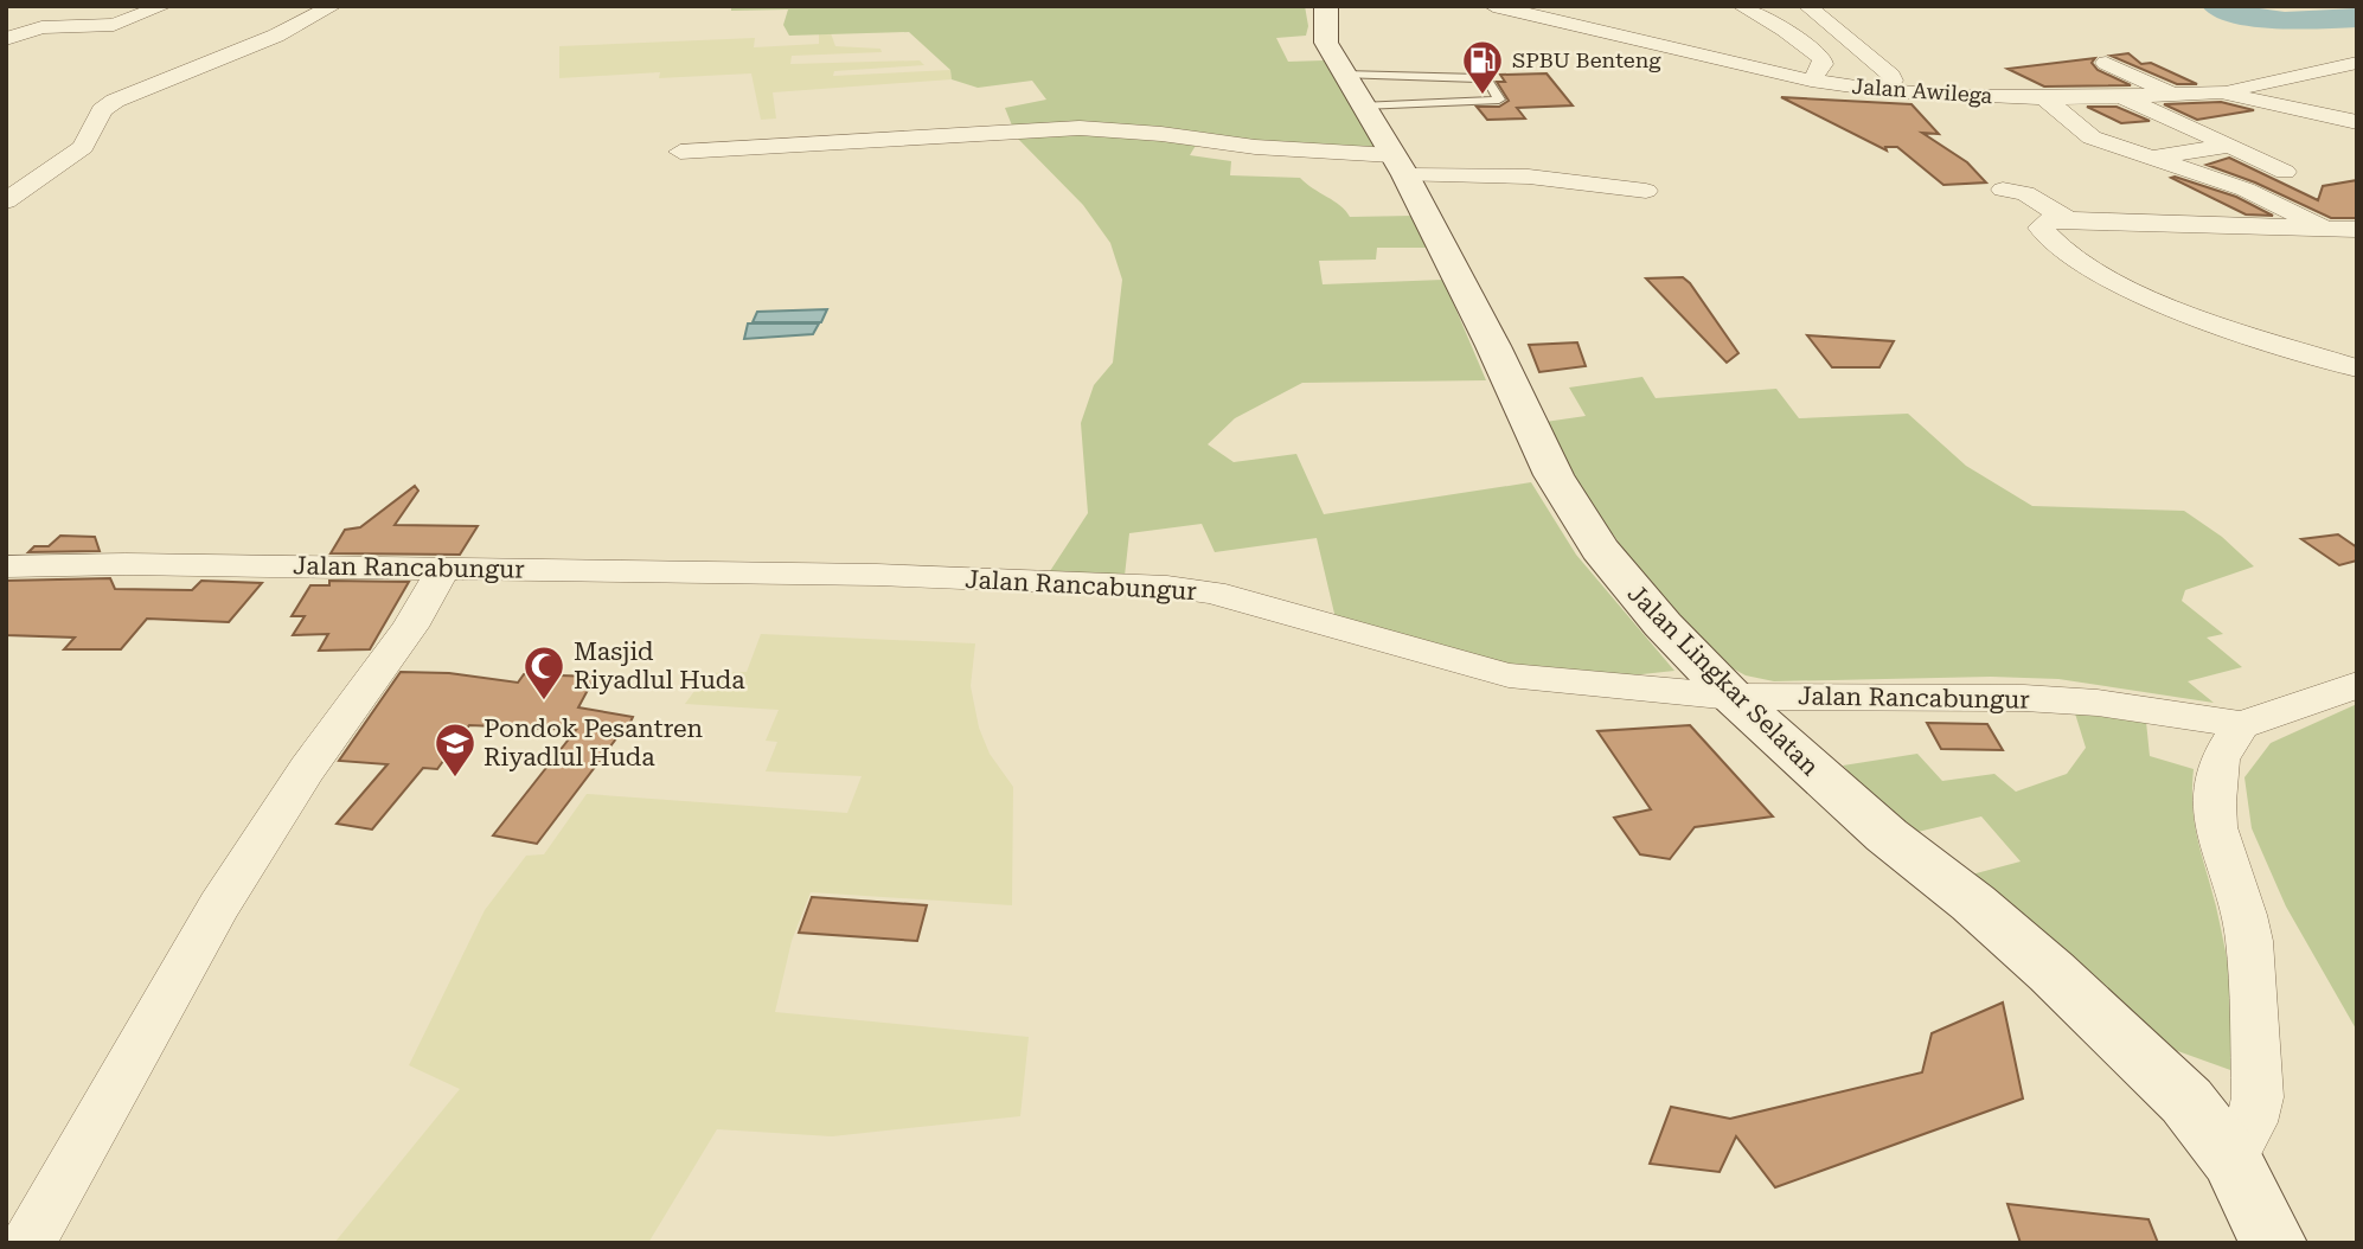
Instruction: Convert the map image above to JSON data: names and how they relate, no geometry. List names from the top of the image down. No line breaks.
{"streets":{"street":["Jalan Awilega","Jalan Rancabungur","Jalan Lingkar Selatan"]},"crossings":[["Jalan Rancabungur","Jalan Lingkar Selatan"]],"places":{"fuel station":["SPBU Benteng"],"mosque":["Masjid Riyadlul Huda"],"school or university":["Pondok Pesantren Riyadlul Huda"]}}
